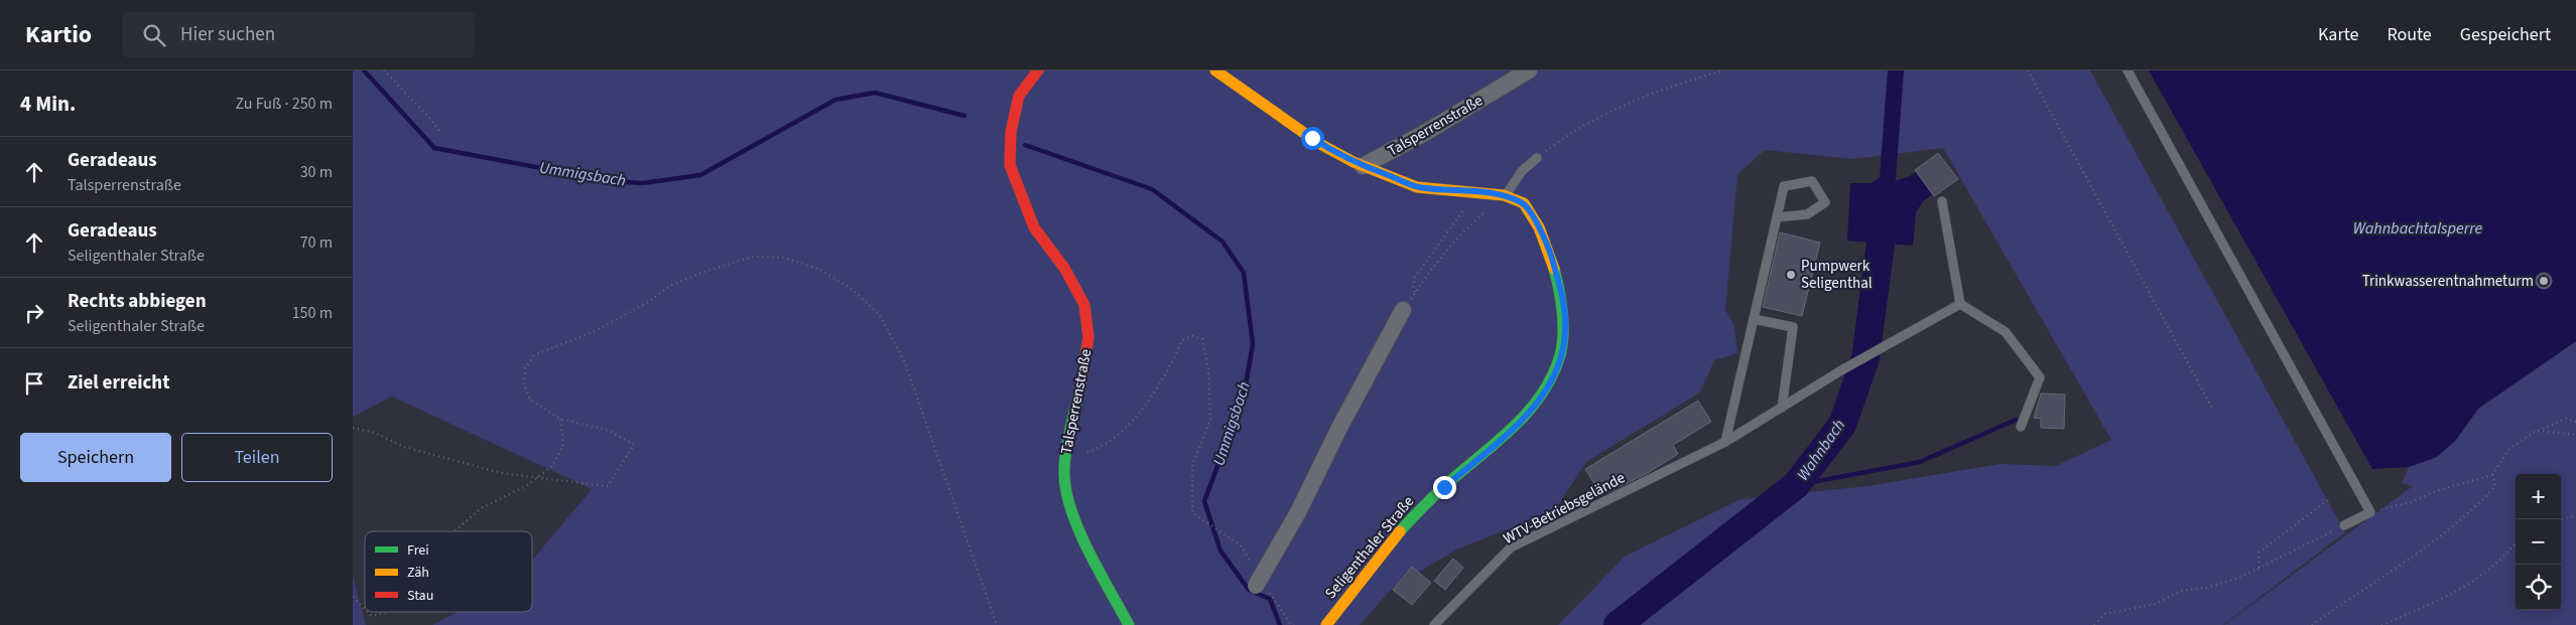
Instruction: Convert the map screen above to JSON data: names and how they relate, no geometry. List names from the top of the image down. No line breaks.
{"streets":{"street":["Talsperrenstraße","Seligenthaler Straße"],"lane":["WTV-Betriebsgelände"]},"crossings":[["Talsperrenstraße","Seligenthaler Straße"]],"water":["Ummigsbach","Wahnbachtalsperre","Wahnbach"],"places":["Pumpwerk Seligenthal","Trinkwasserentnahmeturm"],"legend":["Frei","Zäh","Stau"],"page":{"header":"Kartio","search":"Hier suchen","nav":["Karte","Route","Gespeichert"],"heading":["4 Min.","Zu Fuß · 250 m"],"list":[["Geradeaus","Talsperrenstraße","30 m"],["Geradeaus","Seligenthaler Straße","70 m"],["Rechts abbiegen","Seligenthaler Straße","150 m"],"Ziel erreicht"],"buttons":["Speichern","Teilen"],"map_buttons":["+","−"]}}
